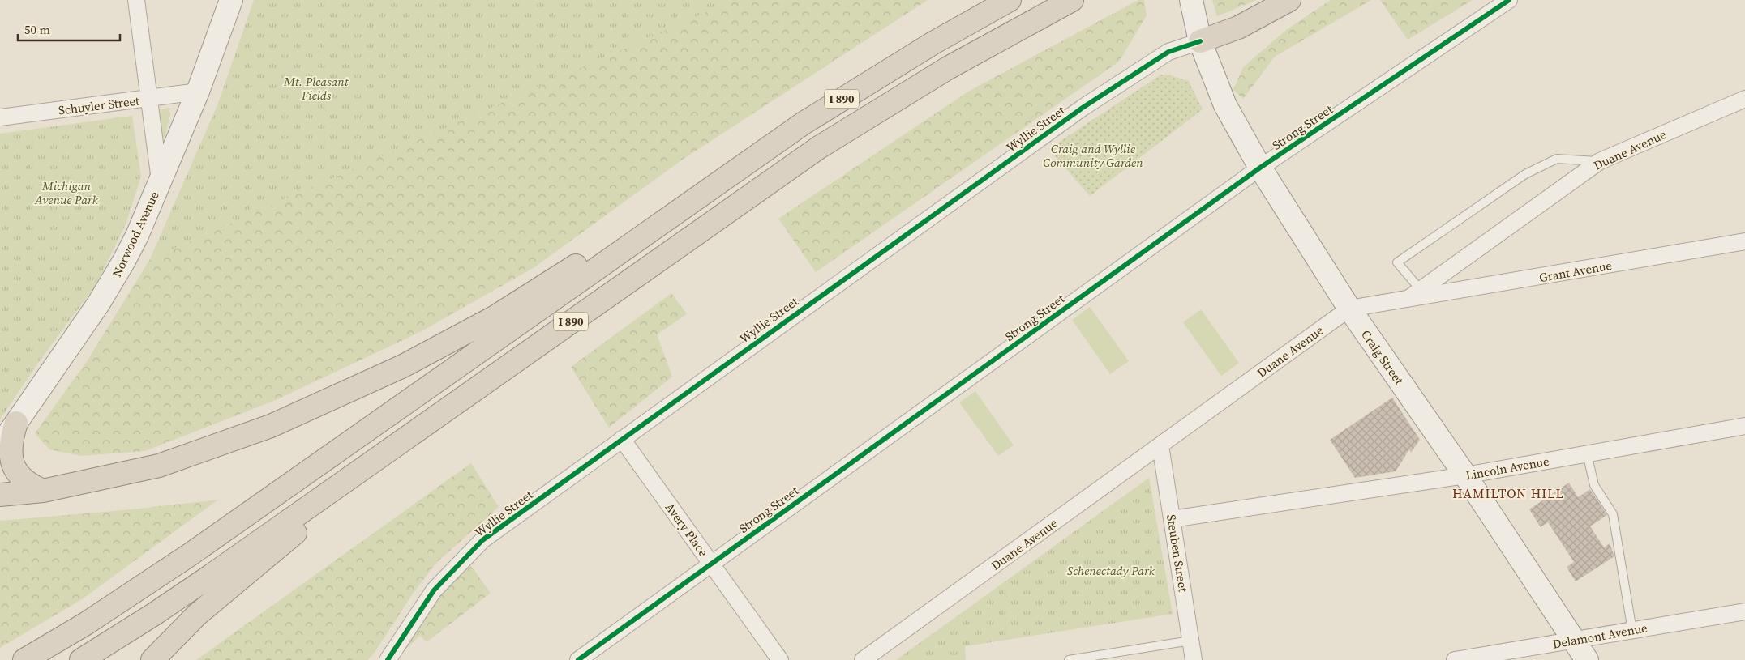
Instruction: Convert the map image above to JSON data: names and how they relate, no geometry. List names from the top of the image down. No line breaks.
{"streets":{"highway":["I 890"],"street":["Schuyler Street","Strong Street","Wyllie Street","Duane Avenue","Norwood Avenue","Grant Avenue","Craig Street","Lincoln Avenue","Avery Place","Steuben Street","Delamont Avenue"]},"crossings":[["Schuyler Street","Norwood Avenue"],["Strong Street","Craig Street"],["Strong Street","Avery Place"],["Wyllie Street","Craig Street"],["Wyllie Street","Avery Place"],["Duane Avenue","Grant Avenue"],["Duane Avenue","Craig Street"],["Duane Avenue","Steuben Street"],["Craig Street","Lincoln Avenue"],["Craig Street","Delamont Avenue"],["Lincoln Avenue","Steuben Street"]],"districts":["HAMILTON HILL"],"parks":["Mt. Pleasant Fields","Craig and Wyllie Community Garden","Michigan Avenue Park","Schenectady Park"],"scale_bar":"50 m"}
